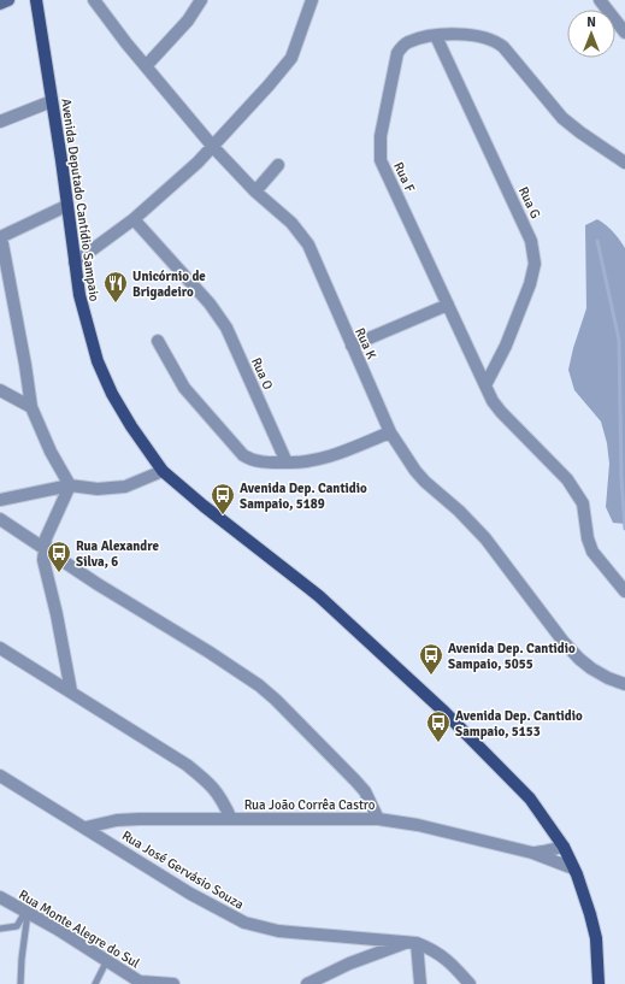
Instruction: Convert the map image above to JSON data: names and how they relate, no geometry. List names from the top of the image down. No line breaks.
{"streets":{"main road":["Avenida Deputado Cantídio Sampaio"],"street":["Rua F","Rua G","Rua K","Rua O","Rua João Corrêa Castro","Rua José Gervásio Souza","Rua Monte Alegre do Sul"]},"crossings":[["Rua F","Rua G"],["Avenida Deputado Cantídio Sampaio","Rua João Corrêa Castro"],["Rua João Corrêa Castro","Rua José Gervásio Souza"]],"places":{"restaurant":["Unicórnio de Brigadeiro"],"bus stop":["Avenida Dep. Cantidio Sampaio, 5189","Rua Alexandre Silva, 6","Avenida Dep. Cantidio Sampaio, 5055","Avenida Dep. Cantidio Sampaio, 5153"]},"north":"top"}
